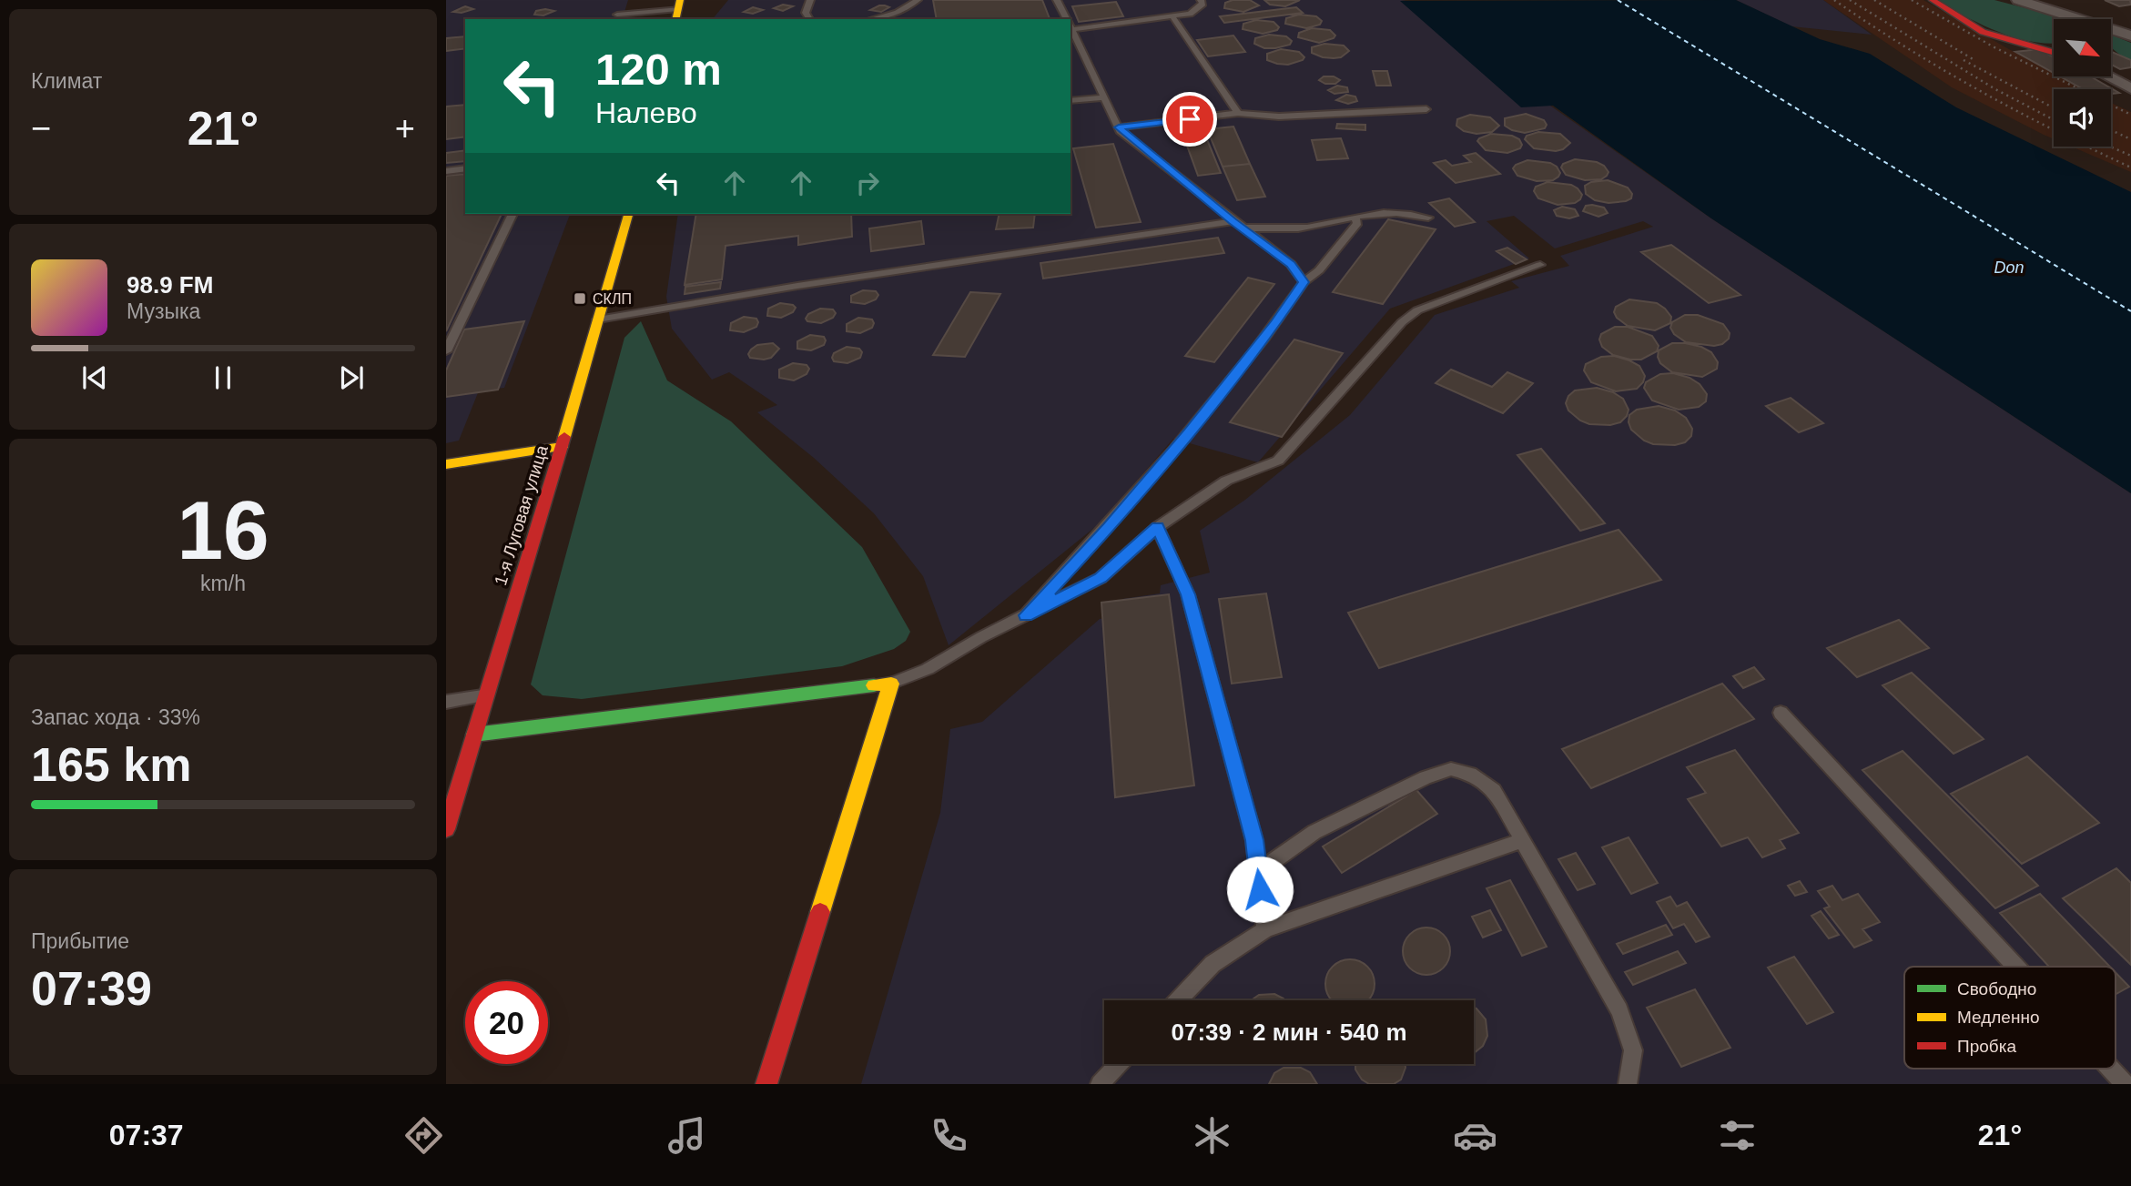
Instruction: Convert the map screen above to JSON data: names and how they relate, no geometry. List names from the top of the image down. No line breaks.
{"streets":{"street":["1-я Луговая улица"]},"water":["Don"],"places":{"transit":["СКЛП"]},"legend":["Свободно","Медленно","Пробка"],"north":"bottom right","page":{"tile":["Климат",["16","km/h"],["Запас хода · 33%","165 km"],["Прибытие","07:39"]],"turn":["120 m","Налево"],"heat":["−","21°","+"],"song":["98.9 FM","Музыка"],"limit":"20","trip":"07:39 · 2 мин · 540 m","tabs":["07:37","21°"]}}
